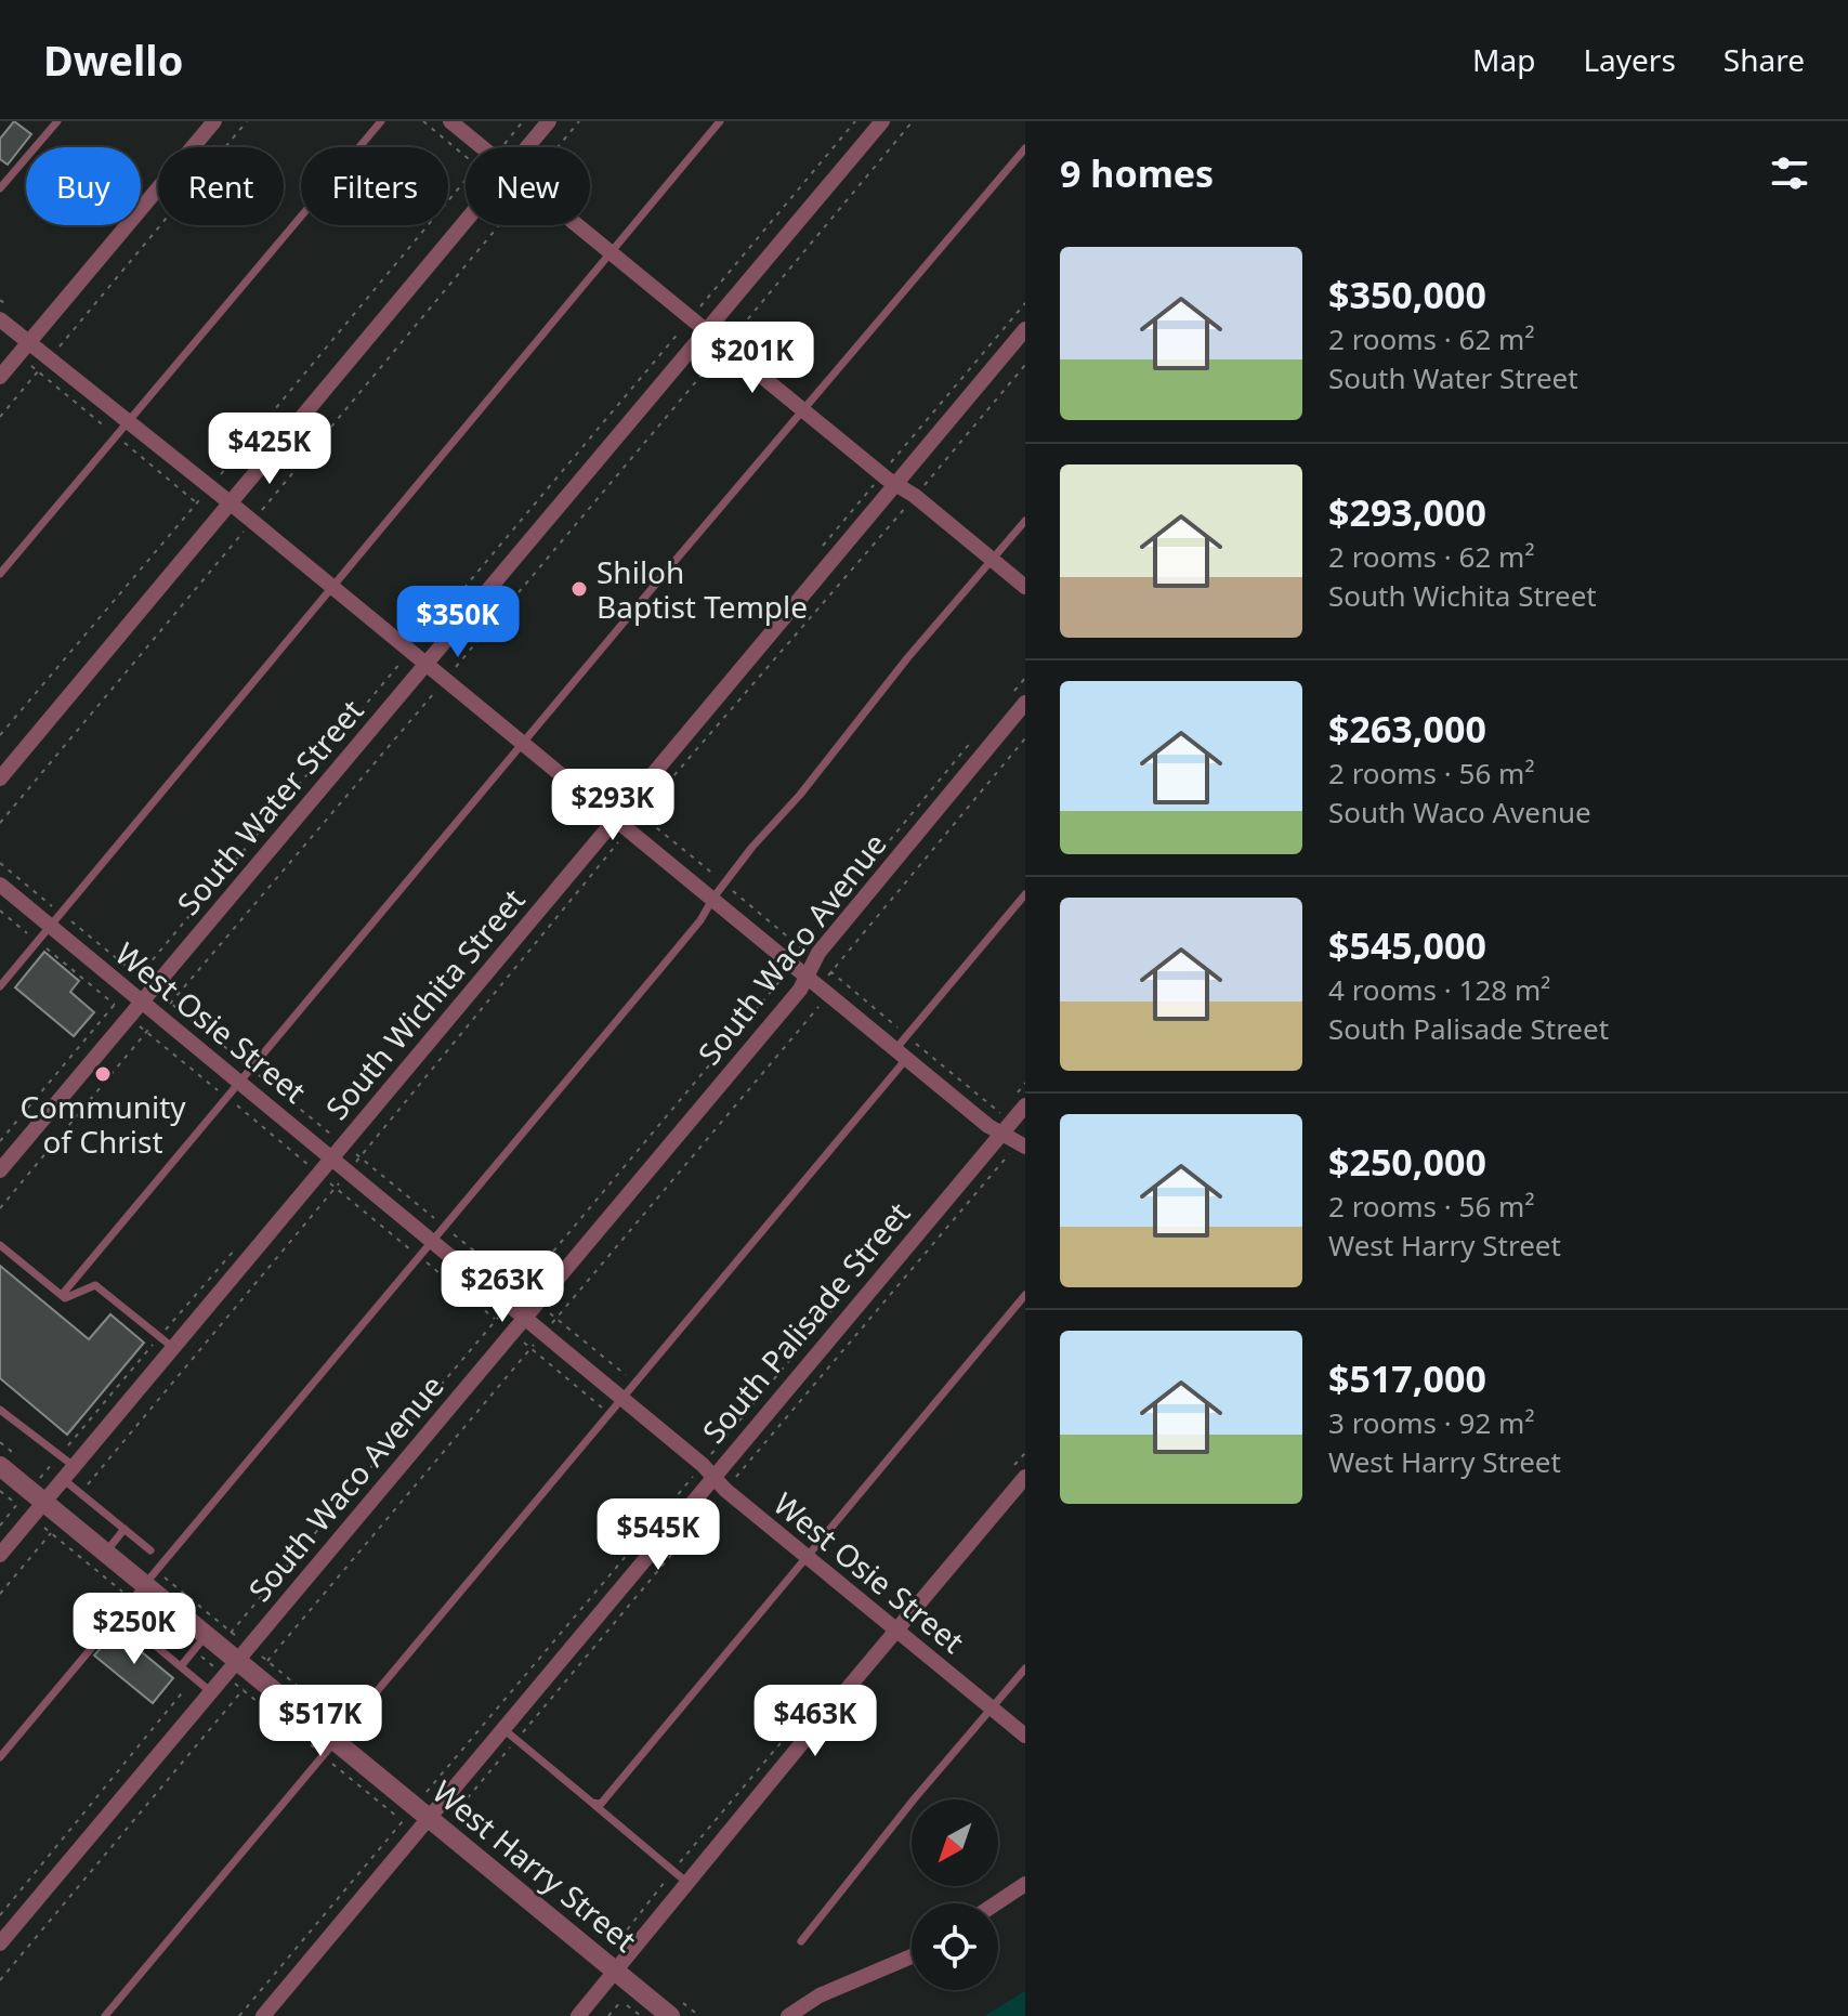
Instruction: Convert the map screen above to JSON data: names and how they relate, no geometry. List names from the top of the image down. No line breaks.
{"streets":{"street":["South Water Street","South Waco Avenue","South Wichita Street","West Osie Street","South Palisade Street","West Harry Street"]},"crossings":[["South Water Street","West Osie Street"],["South Waco Avenue","West Osie Street"],["South Waco Avenue","West Harry Street"],["South Wichita Street","West Osie Street"],["South Wichita Street","West Harry Street"],["West Osie Street","South Palisade Street"],["South Palisade Street","West Harry Street"]],"places":["Shiloh Baptist Temple","Community of Christ"],"north":"bottom left","page":{"header":"Dwello","nav":["Map","Layers","Share"],"heading":"9 homes","chip":["Buy","Rent","Filters","New"],"list":[{"name":"$350,000","note":"2 rooms · 62 m² · South Water Street"},{"name":"$293,000","note":"2 rooms · 62 m² · South Wichita Street"},{"name":"$263,000","note":"2 rooms · 56 m² · South Waco Avenue"},{"name":"$545,000","note":"4 rooms · 128 m² · South Palisade Street"},{"name":"$250,000","note":"2 rooms · 56 m² · West Harry Street"},{"name":"$517,000","note":"3 rooms · 92 m² · West Harry Street"}],"price":["$201K","$425K","$350K","$293K","$263K","$545K","$250K","$517K","$463K"]}}
